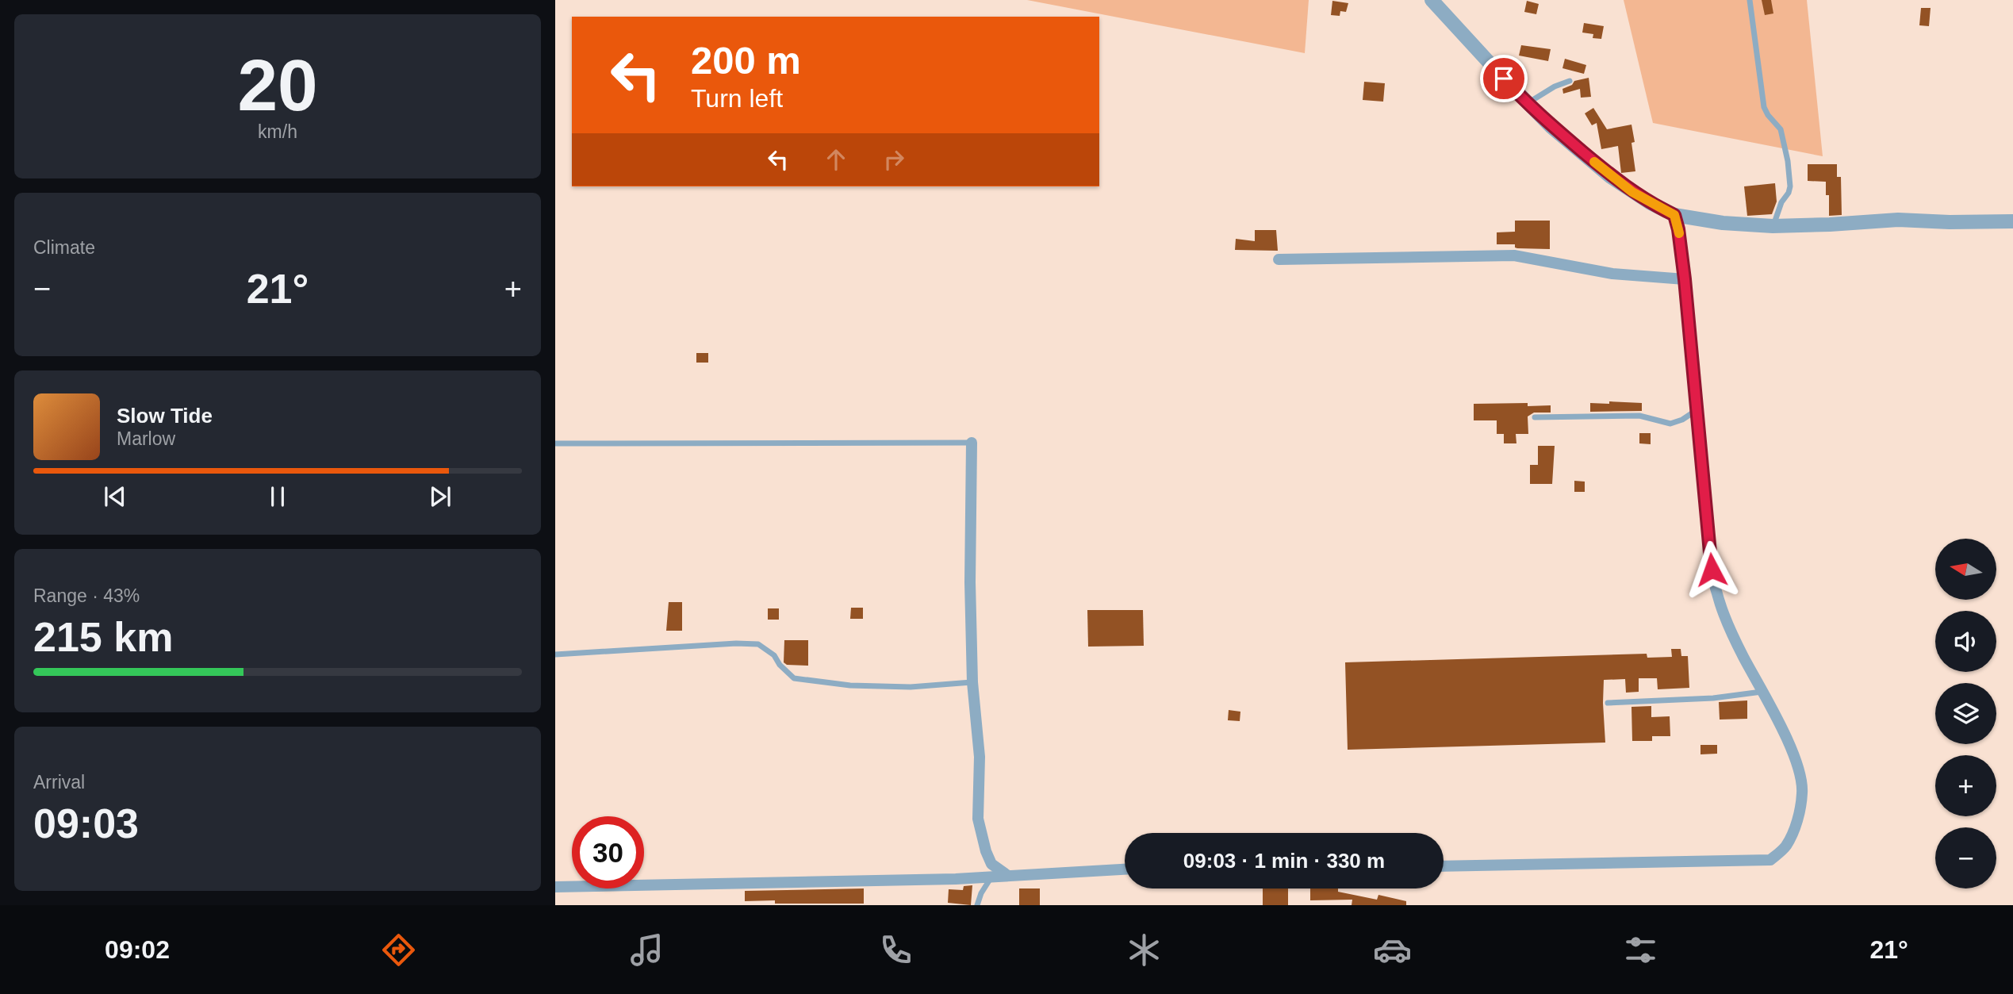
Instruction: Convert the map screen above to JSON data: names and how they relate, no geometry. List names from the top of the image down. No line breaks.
{"north":"left","page":{"tile":[["20","km/h"],"Climate",["Range · 43%","215 km"],["Arrival","09:03"]],"turn":["200 m","Turn left"],"heat":["−","21°","+"],"song":["Slow Tide","Marlow"],"map_buttons":["+","−"],"limit":"30","trip":"09:03 · 1 min · 330 m","tabs":["09:02","21°"]}}
